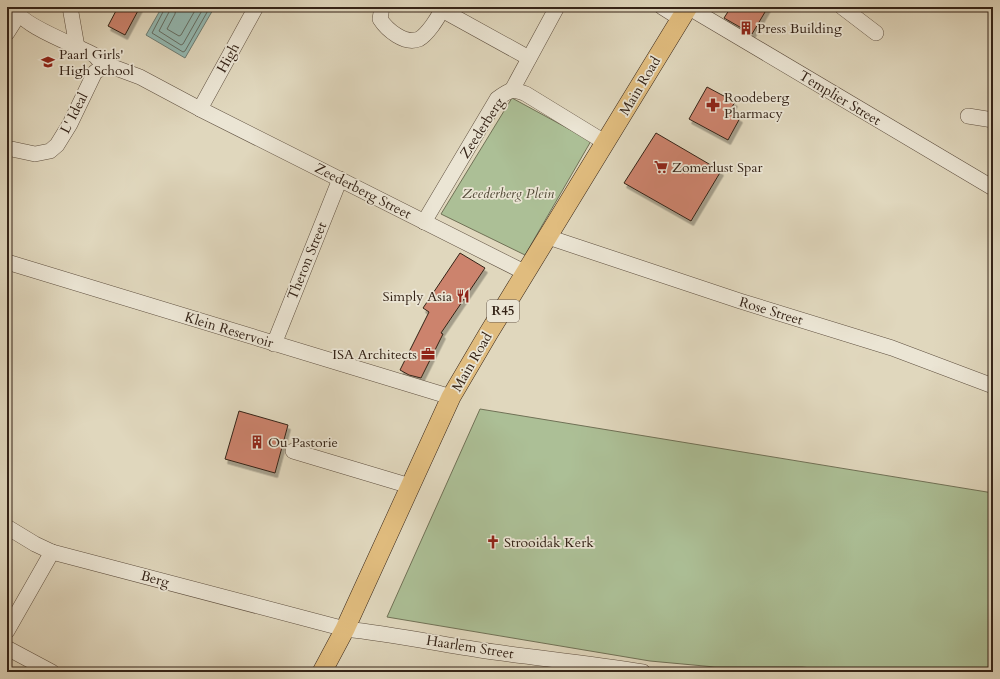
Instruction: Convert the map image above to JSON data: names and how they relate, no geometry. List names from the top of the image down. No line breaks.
{"streets":{"main road":["Main Road","R45"],"street":["High","Templier Street","L' Ideal","Zeederberg","Zeederberg Street","Theron Street","Rose Street","Klein Reservoir","Berg","Haarlem Street"]},"crossings":[["High","Zeederberg Street"],["Main Road","Templier Street"],["Main Road","Zeederberg"],["Main Road","Zeederberg Street"],["Main Road","Rose Street"],["Main Road","Klein Reservoir"],["Main Road","Berg"],["Main Road","Haarlem Street"],["Zeederberg","Zeederberg Street"],["Zeederberg Street","Theron Street"],["Theron Street","Klein Reservoir"],["Berg","Haarlem Street"]],"parks":["Zeederberg Plein"],"places":{"building":["Press Building","Ou Pastorie"],"school or university":["Paarl Girls' High School"],"pharmacy":["Roodeberg Pharmacy"],"supermarket":["Zomerlust Spar"],"restaurant":["Simply Asia"],"office":["ISA Architects"],"church":["Strooidak Kerk"]}}
